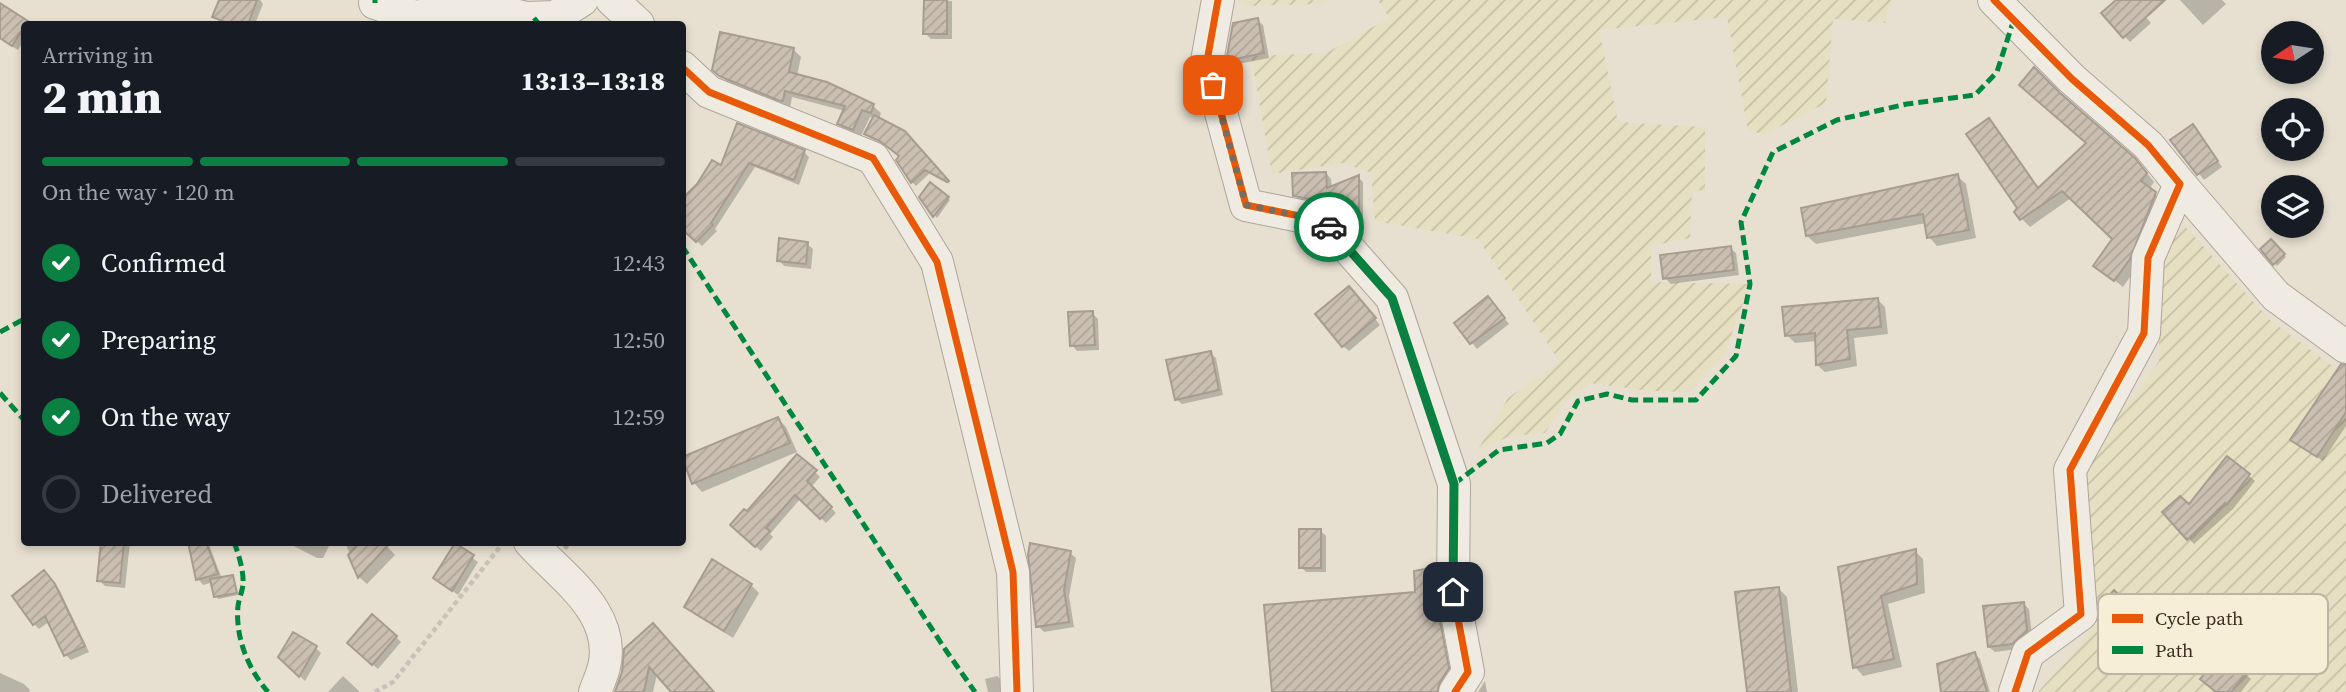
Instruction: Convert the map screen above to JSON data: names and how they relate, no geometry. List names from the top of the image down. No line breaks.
{"legend":["Cycle path","Path"],"north":"left","page":{"heading":["2 min","Arriving in","13:13–13:18"],"bar":"On the way · 120 m","list":[["Confirmed","12:43"],["Preparing","12:50"],["On the way","12:59"],"Delivered"]}}
